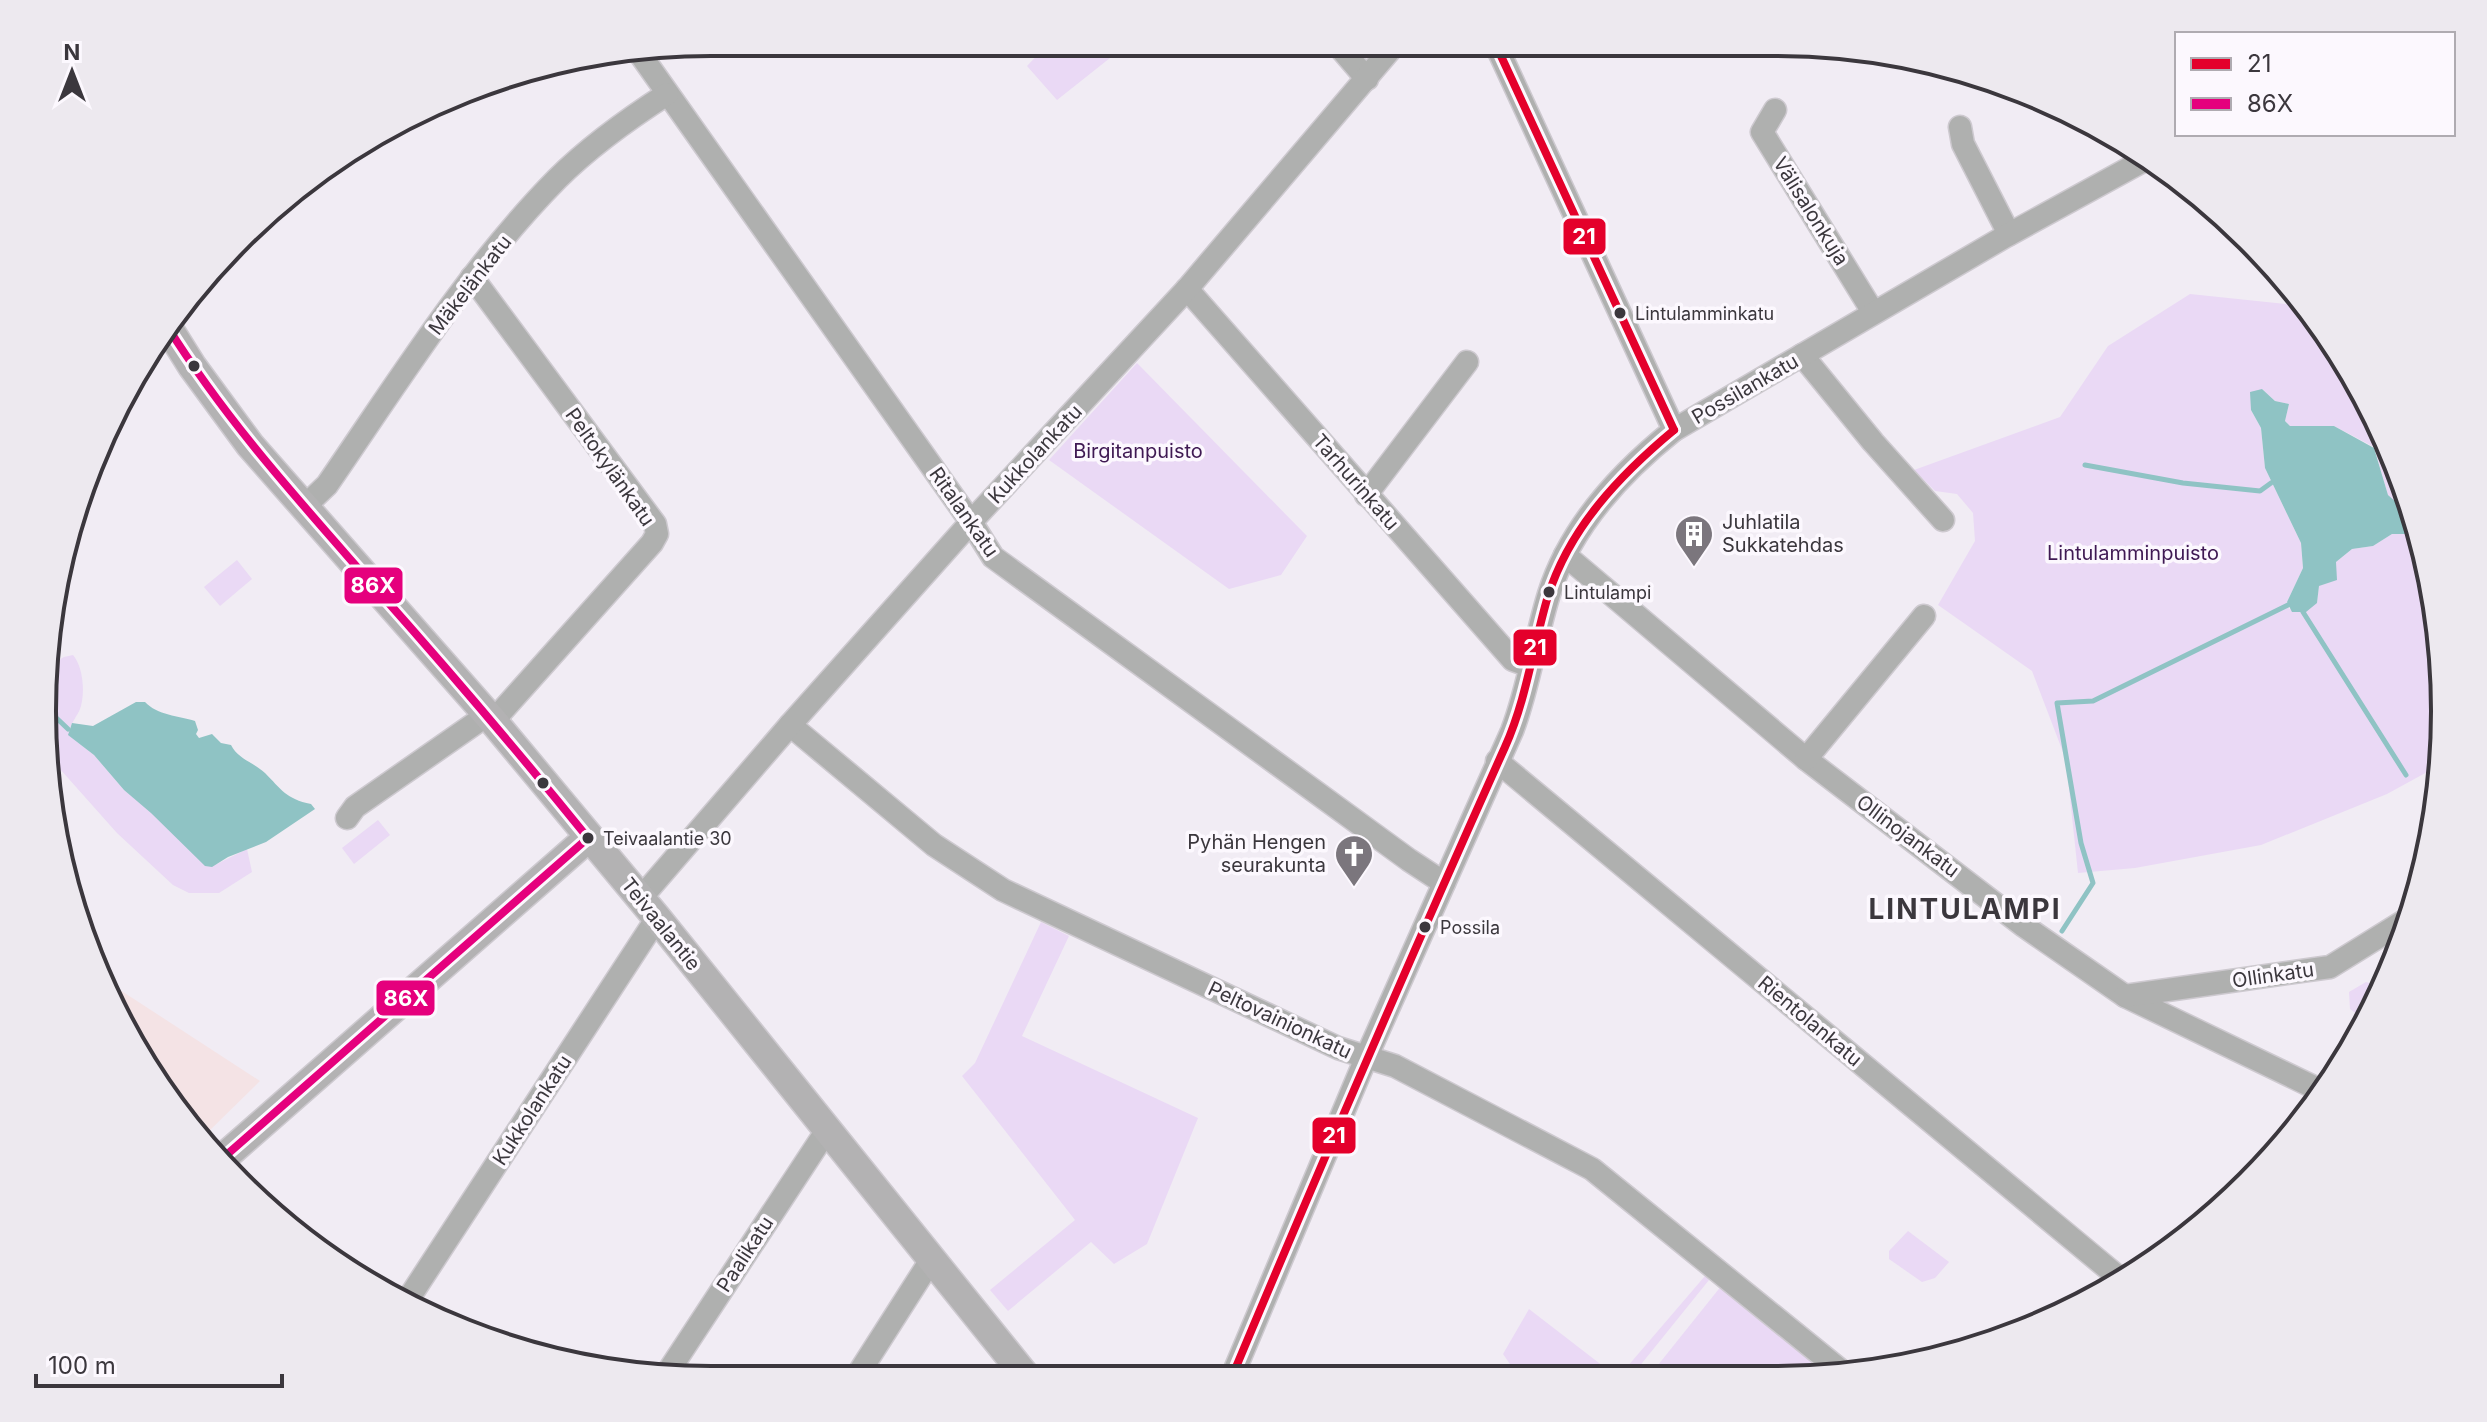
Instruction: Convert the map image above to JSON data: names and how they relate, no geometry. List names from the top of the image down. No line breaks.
{"streets":{"main road":["Teivaalantie"],"street":["Välisalonkuja","Mäkelänkatu","Possilankatu","Kukkolankatu","Peltokylänkatu","Tarhurinkatu","Ritalankatu","Ollinojankatu","Ollinkatu","Peltovainionkatu","Rientolankatu","Paalikatu"]},"crossings":[["Välisalonkuja","Possilankatu"],["Mäkelänkatu","Peltokylänkatu"],["Mäkelänkatu","Ritalankatu"],["Mäkelänkatu","Teivaalantie"],["Possilankatu","Tarhurinkatu"],["Possilankatu","Ritalankatu"],["Possilankatu","Ollinojankatu"],["Possilankatu","Peltovainionkatu"],["Possilankatu","Rientolankatu"],["Kukkolankatu","Tarhurinkatu"],["Kukkolankatu","Ritalankatu"],["Kukkolankatu","Teivaalantie"],["Kukkolankatu","Peltovainionkatu"],["Peltokylänkatu","Teivaalantie"],["Ollinojankatu","Ollinkatu"],["Teivaalantie","Paalikatu"]],"districts":["LINTULAMPI"],"parks":["Birgitanpuisto","Lintulamminpuisto"],"places":{"other":["Lintulamminkatu","Lintulampi","Teivaalantie 30","Possila"],"building":["Juhlatila Sukkatehdas"],"church":["Pyhän Hengen seurakunta"]},"lines":["transit line 21","transit line 86X"],"legend":["21","86X"],"scale_bar":"100 m","north":"top"}
